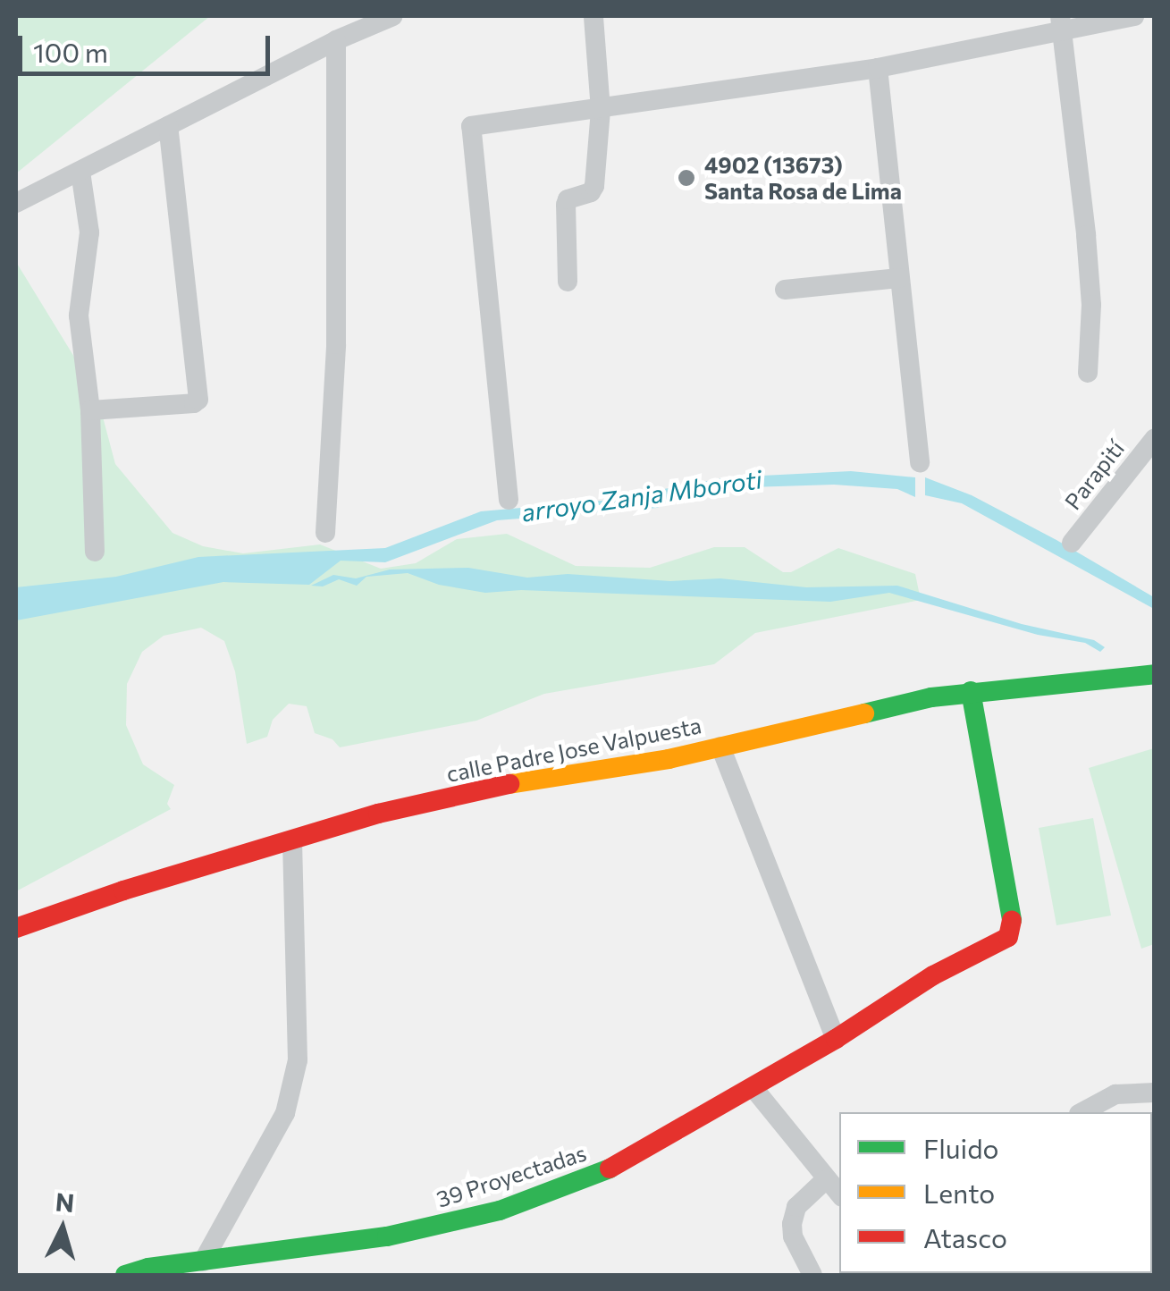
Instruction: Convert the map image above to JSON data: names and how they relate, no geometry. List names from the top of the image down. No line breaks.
{"streets":{"street":["Parapití","calle Padre Jose Valpuesta","39 Proyectadas"]},"crossings":[["calle Padre Jose Valpuesta","39 Proyectadas"]],"water":["arroyo Zanja Mboroti"],"places":["4902 (13673) Santa Rosa de Lima"],"legend":["Fluido","Lento","Atasco"],"scale_bar":"100 m","north":"top"}
